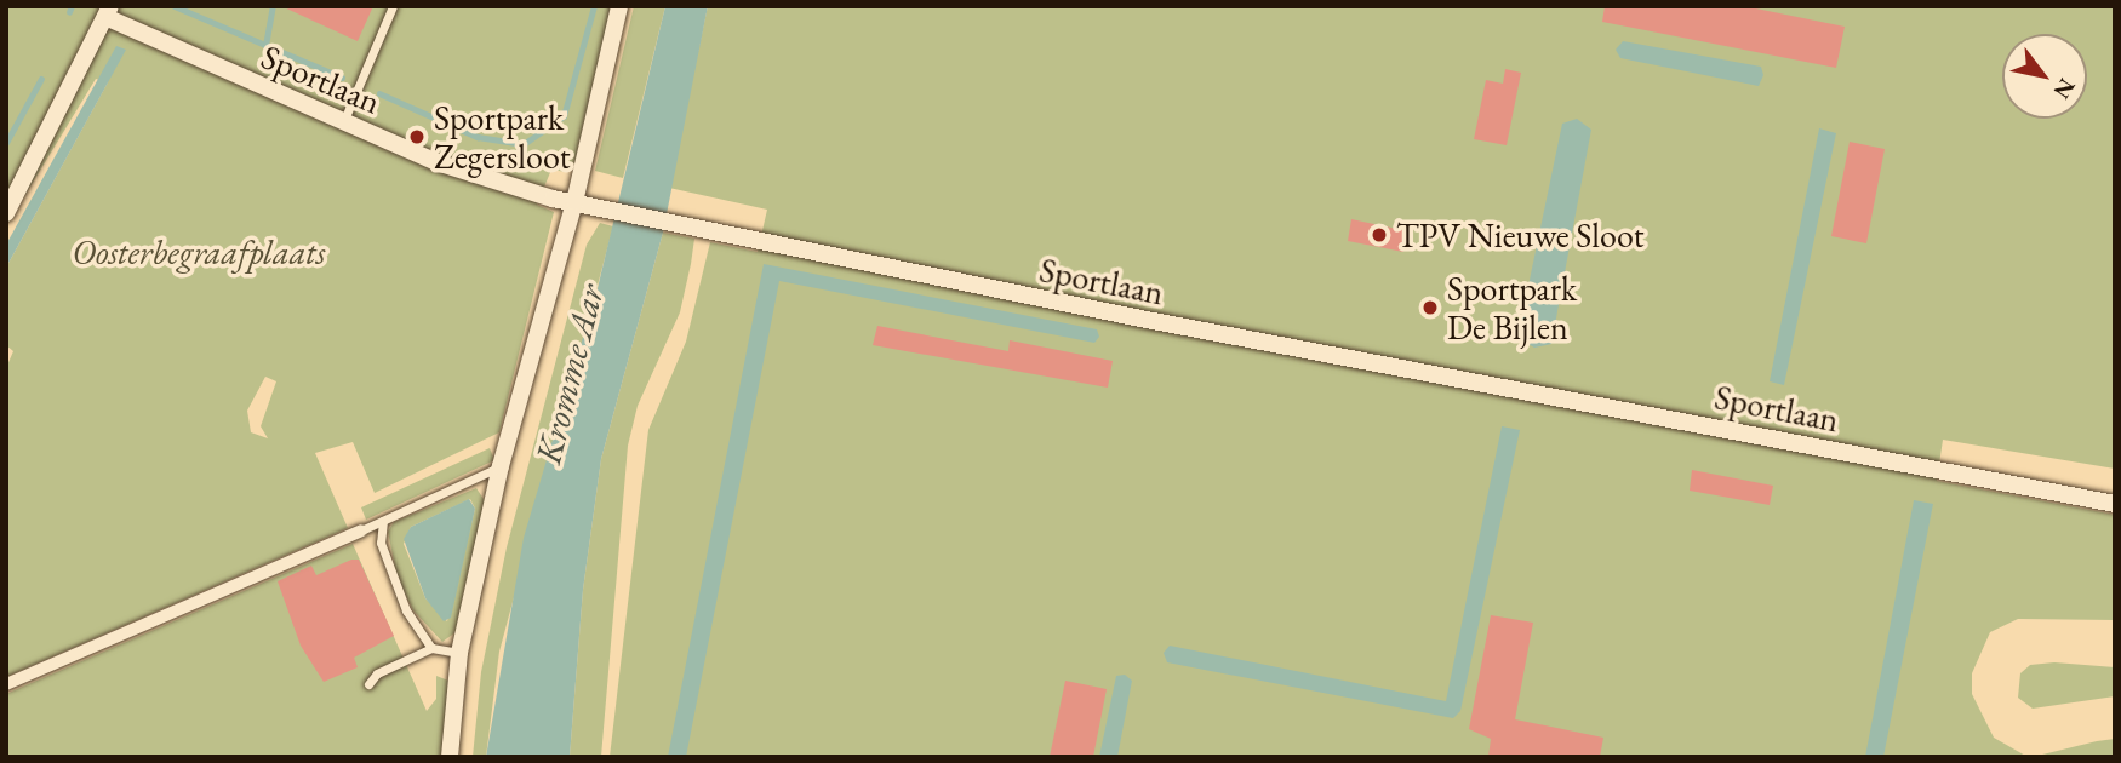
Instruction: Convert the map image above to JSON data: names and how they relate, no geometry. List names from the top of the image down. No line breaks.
{"streets":{"street":["Sportlaan"]},"water":["Kromme Aar"],"parks":["Oosterbegraafplaats"],"places":["Sportpark Zegersloot","TPV Nieuwe Sloot","Sportpark De Bijlen"],"north":"bottom right"}
